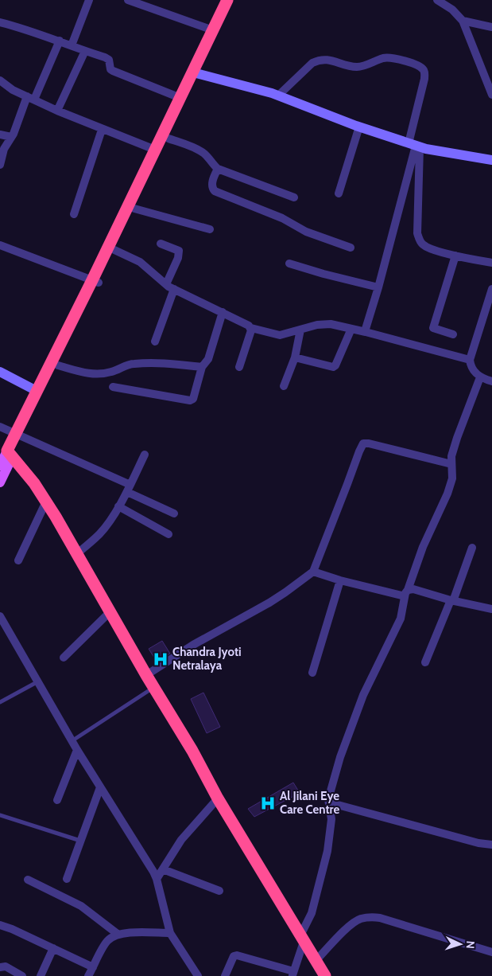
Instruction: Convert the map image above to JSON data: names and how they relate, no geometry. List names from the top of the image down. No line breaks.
{"places":{"hospital":["Chandra Jyoti Netralaya","Al Jilani Eye Care Centre"]},"north":"right"}
